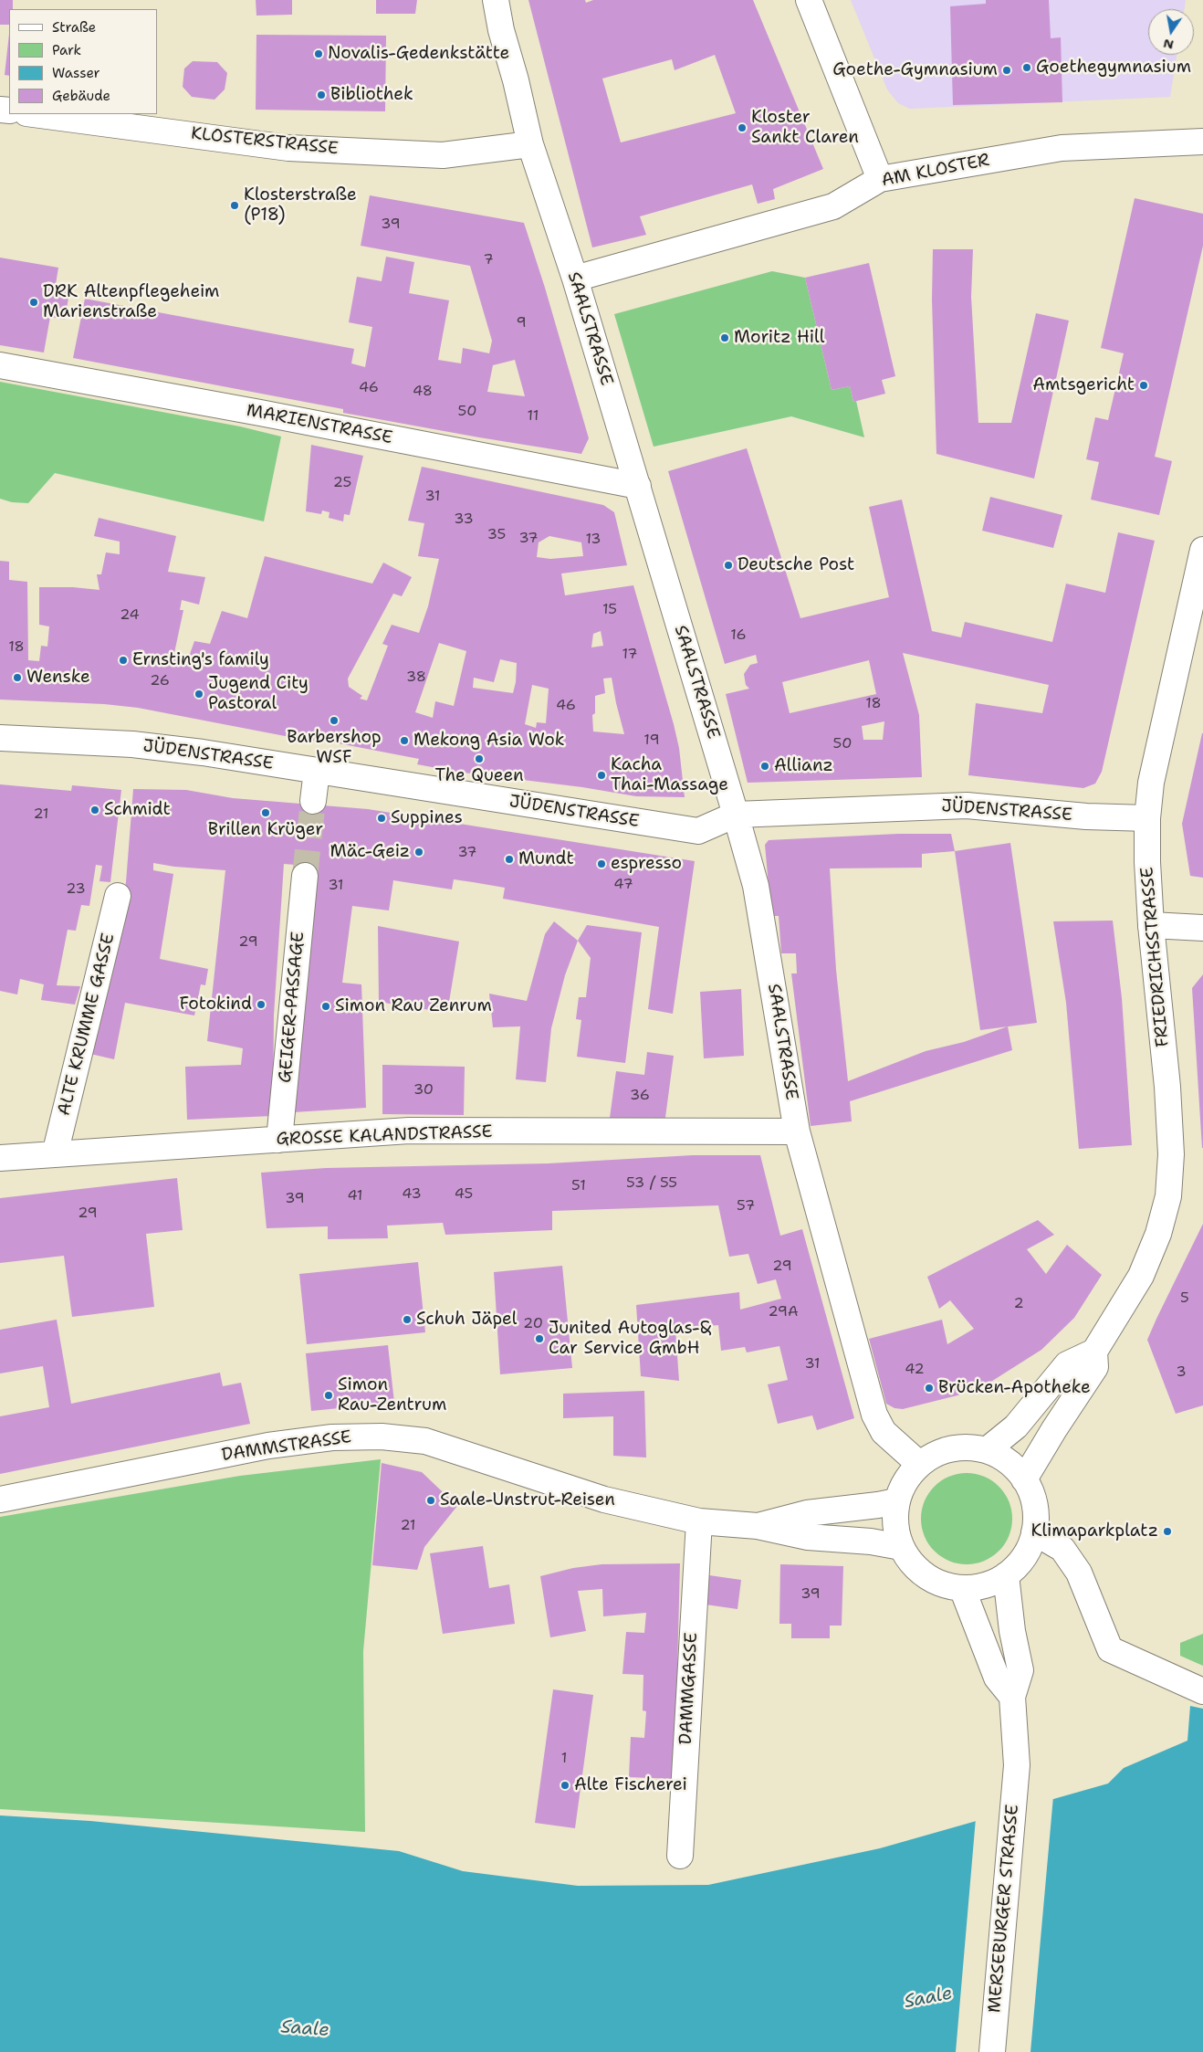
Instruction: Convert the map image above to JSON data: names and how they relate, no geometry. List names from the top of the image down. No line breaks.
{"streets":{"street":["KLOSTERSTRASSE","AM KLOSTER","SAALSTRASSE","MARIENSTRASSE","JÜDENSTRASSE","FRIEDRICHSSTRASSE","GEIGER-PASSAGE","ALTE KRUMME GASSE","GROSSE KALANDSTRASSE","DAMMSTRASSE","DAMMGASSE","MERSEBURGER STRASSE"]},"crossings":[["KLOSTERSTRASSE","SAALSTRASSE"],["AM KLOSTER","SAALSTRASSE"],["SAALSTRASSE","MARIENSTRASSE"],["SAALSTRASSE","JÜDENSTRASSE"],["SAALSTRASSE","FRIEDRICHSSTRASSE"],["SAALSTRASSE","GROSSE KALANDSTRASSE"],["SAALSTRASSE","DAMMSTRASSE"],["JÜDENSTRASSE","FRIEDRICHSSTRASSE"],["FRIEDRICHSSTRASSE","DAMMSTRASSE"],["GEIGER-PASSAGE","GROSSE KALANDSTRASSE"],["ALTE KRUMME GASSE","GROSSE KALANDSTRASSE"],["DAMMSTRASSE","DAMMGASSE"]],"water":["Saale"],"places":["Novalis-Gedenkstätte","Goethegymnasium","Goethe-Gymnasium","Bibliothek","Kloster Sankt Claren","Klosterstraße (P18)","DRK Altenpflegeheim Marienstraße","Moritz Hill","Amtsgericht","Deutsche Post","Ernsting's family","Wenske","Jugend City Pastoral","Barbershop WSF","Mekong Asia Wok","The Queen","Allianz","Kacha Thai-Massage","Schmidt","Brillen Krüger","Suppines","Mäc-Geiz","Mundt","espresso","Fotokind","Simon Rau Zenrum","Schuh Jäpel","Junited Autoglas-& Car Service GmbH","Brücken-Apotheke","Simon Rau-Zentrum","Saale-Unstrut-Reisen","Klimaparkplatz","Alte Fischerei"],"house_numbers":["39","7","9","46","48","50","11","25","31","33","35","37","13","15","24","16","18","17","38","26","18","46","19","50","21","37","47","31","23","29","30","36","53 / 55","51","43","45","41","39","57","29","29","5","2","29A","20","31","42","3","21","39","1"],"legend":["Straße","Park","Wasser","Gebäude"],"north":"bottom"}
